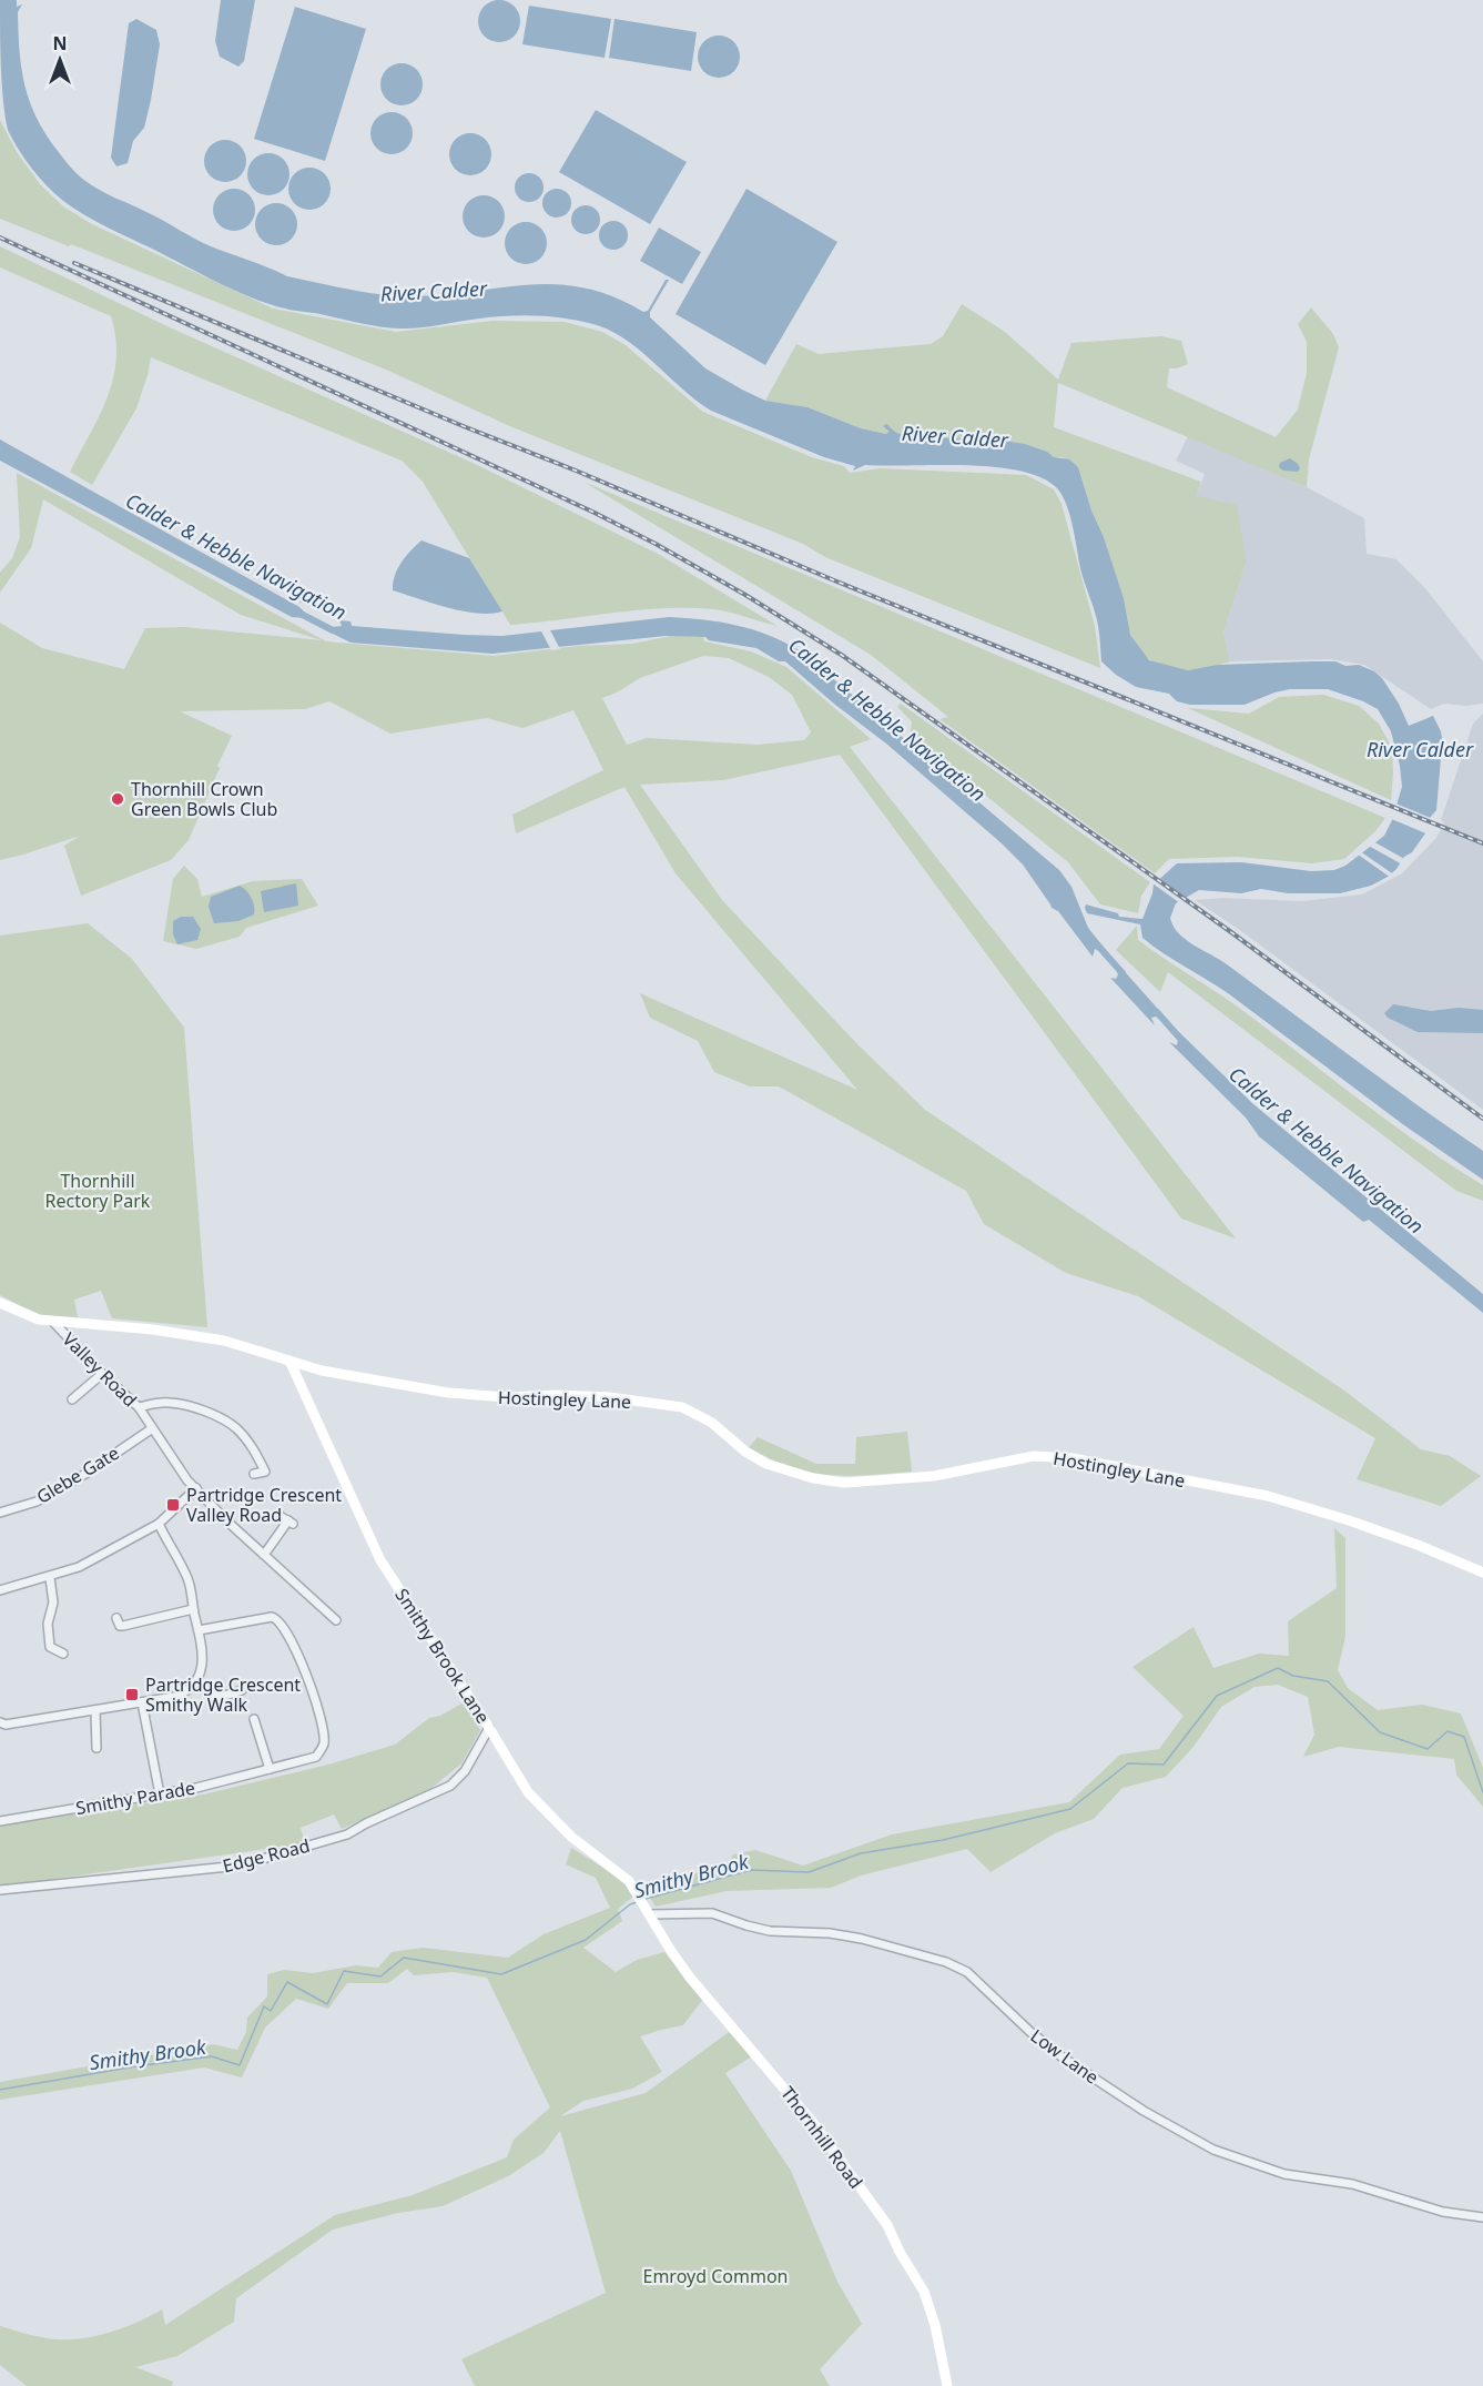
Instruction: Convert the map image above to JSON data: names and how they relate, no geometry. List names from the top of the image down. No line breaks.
{"streets":{"main road":["Hostingley Lane","Smithy Brook Lane","Thornhill Road"],"street":["Valley Road","Glebe Gate","Smithy Parade","Edge Road","Low Lane"]},"crossings":[["Valley Road","Hostingley Lane"],["Valley Road","Glebe Gate"],["Hostingley Lane","Smithy Brook Lane"],["Smithy Brook Lane","Edge Road"],["Smithy Brook Lane","Low Lane"],["Smithy Brook Lane","Thornhill Road"],["Low Lane","Thornhill Road"]],"water":["River Calder","Calder & Hebble Navigation","Smithy Brook"],"parks":["Thornhill Rectory Park","Emroyd Common"],"places":{"other":["Thornhill Crown Green Bowls Club"],"transit":["Partridge Crescent Valley Road","Partridge Crescent Smithy Walk"]},"north":"top"}
